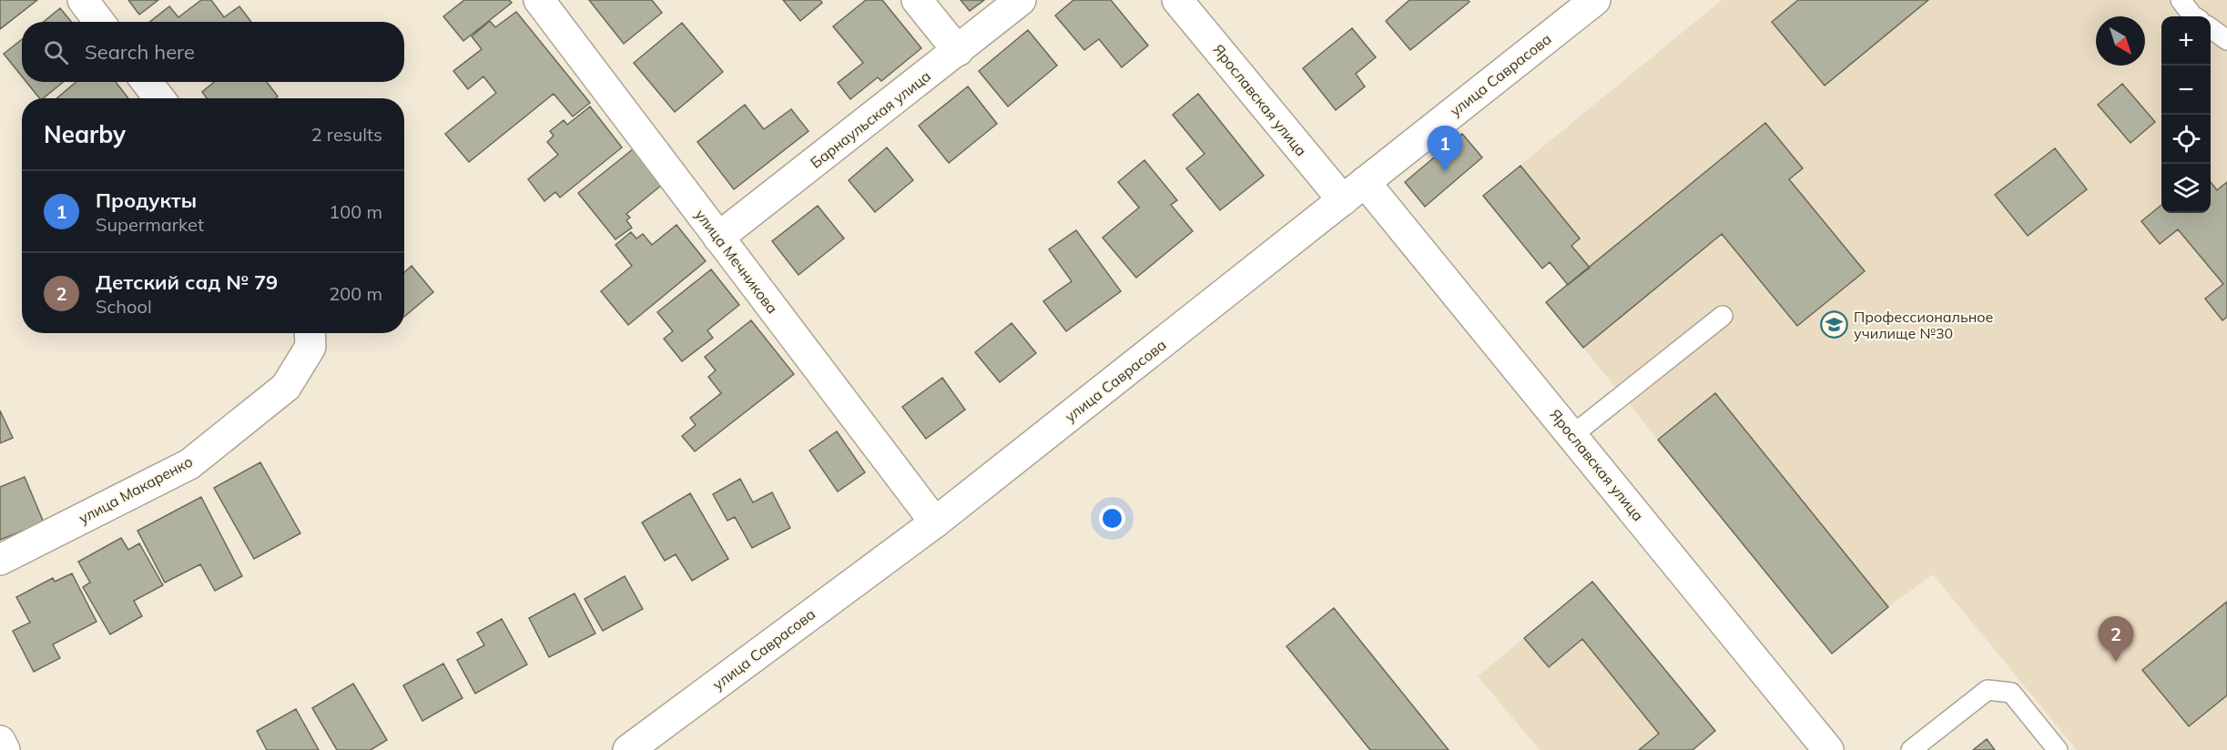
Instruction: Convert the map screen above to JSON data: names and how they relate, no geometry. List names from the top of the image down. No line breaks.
{"streets":{"street":["улица Саврасова","Ярославская улица","Барнаульская улица","улица Мечникова","улица Макаренко"]},"crossings":[["улица Саврасова","Ярославская улица"],["улица Саврасова","улица Мечникова"],["Барнаульская улица","улица Мечникова"]],"places":{"school or university":["Профессиональное училище №30"]},"north":"bottom right","page":{"map_buttons":["+","−"],"search":"Search here","heading":["Nearby","2 results"],"pins":["1","2"],"list":[{"mark":"1","name":"Продукты","note":"Supermarket","value":"100 m"},{"mark":"2","name":"Детский сад № 79","note":"School","value":"200 m"}]}}
